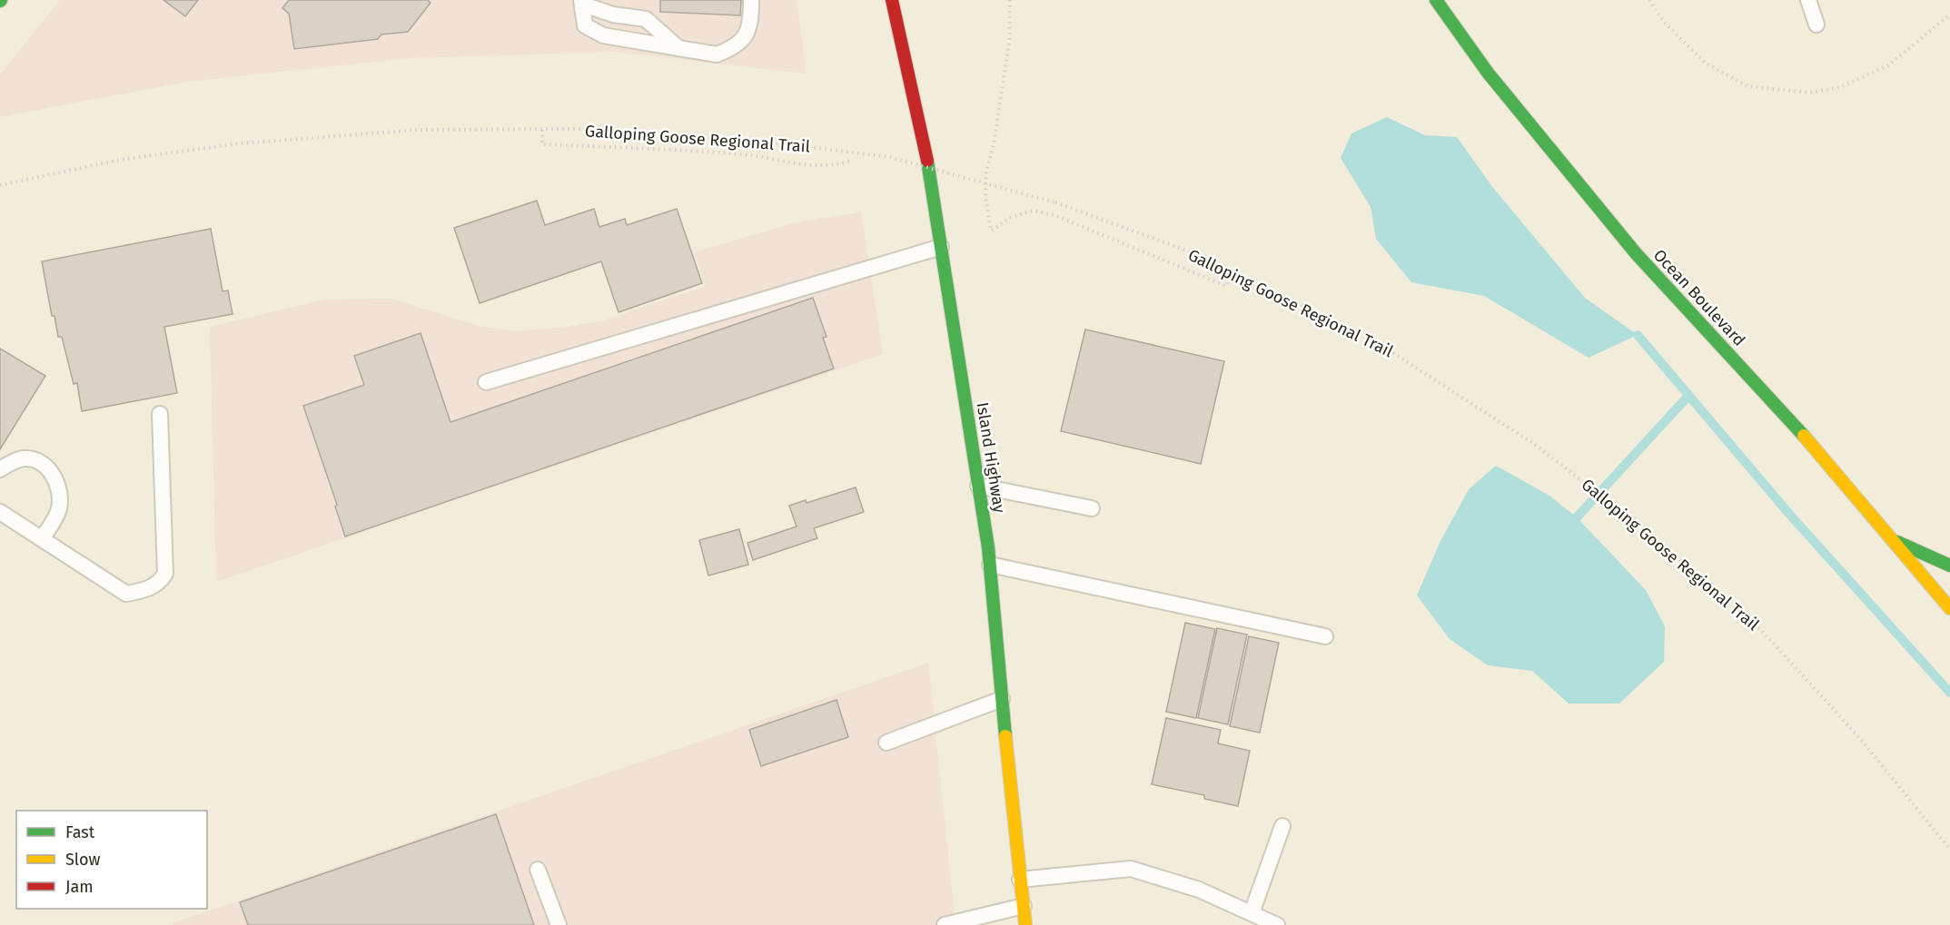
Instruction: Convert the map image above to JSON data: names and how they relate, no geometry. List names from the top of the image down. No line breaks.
{"streets":{"main road":["Ocean Boulevard","Island Highway"],"path":["Galloping Goose Regional Trail"]},"legend":["Fast","Slow","Jam"]}
